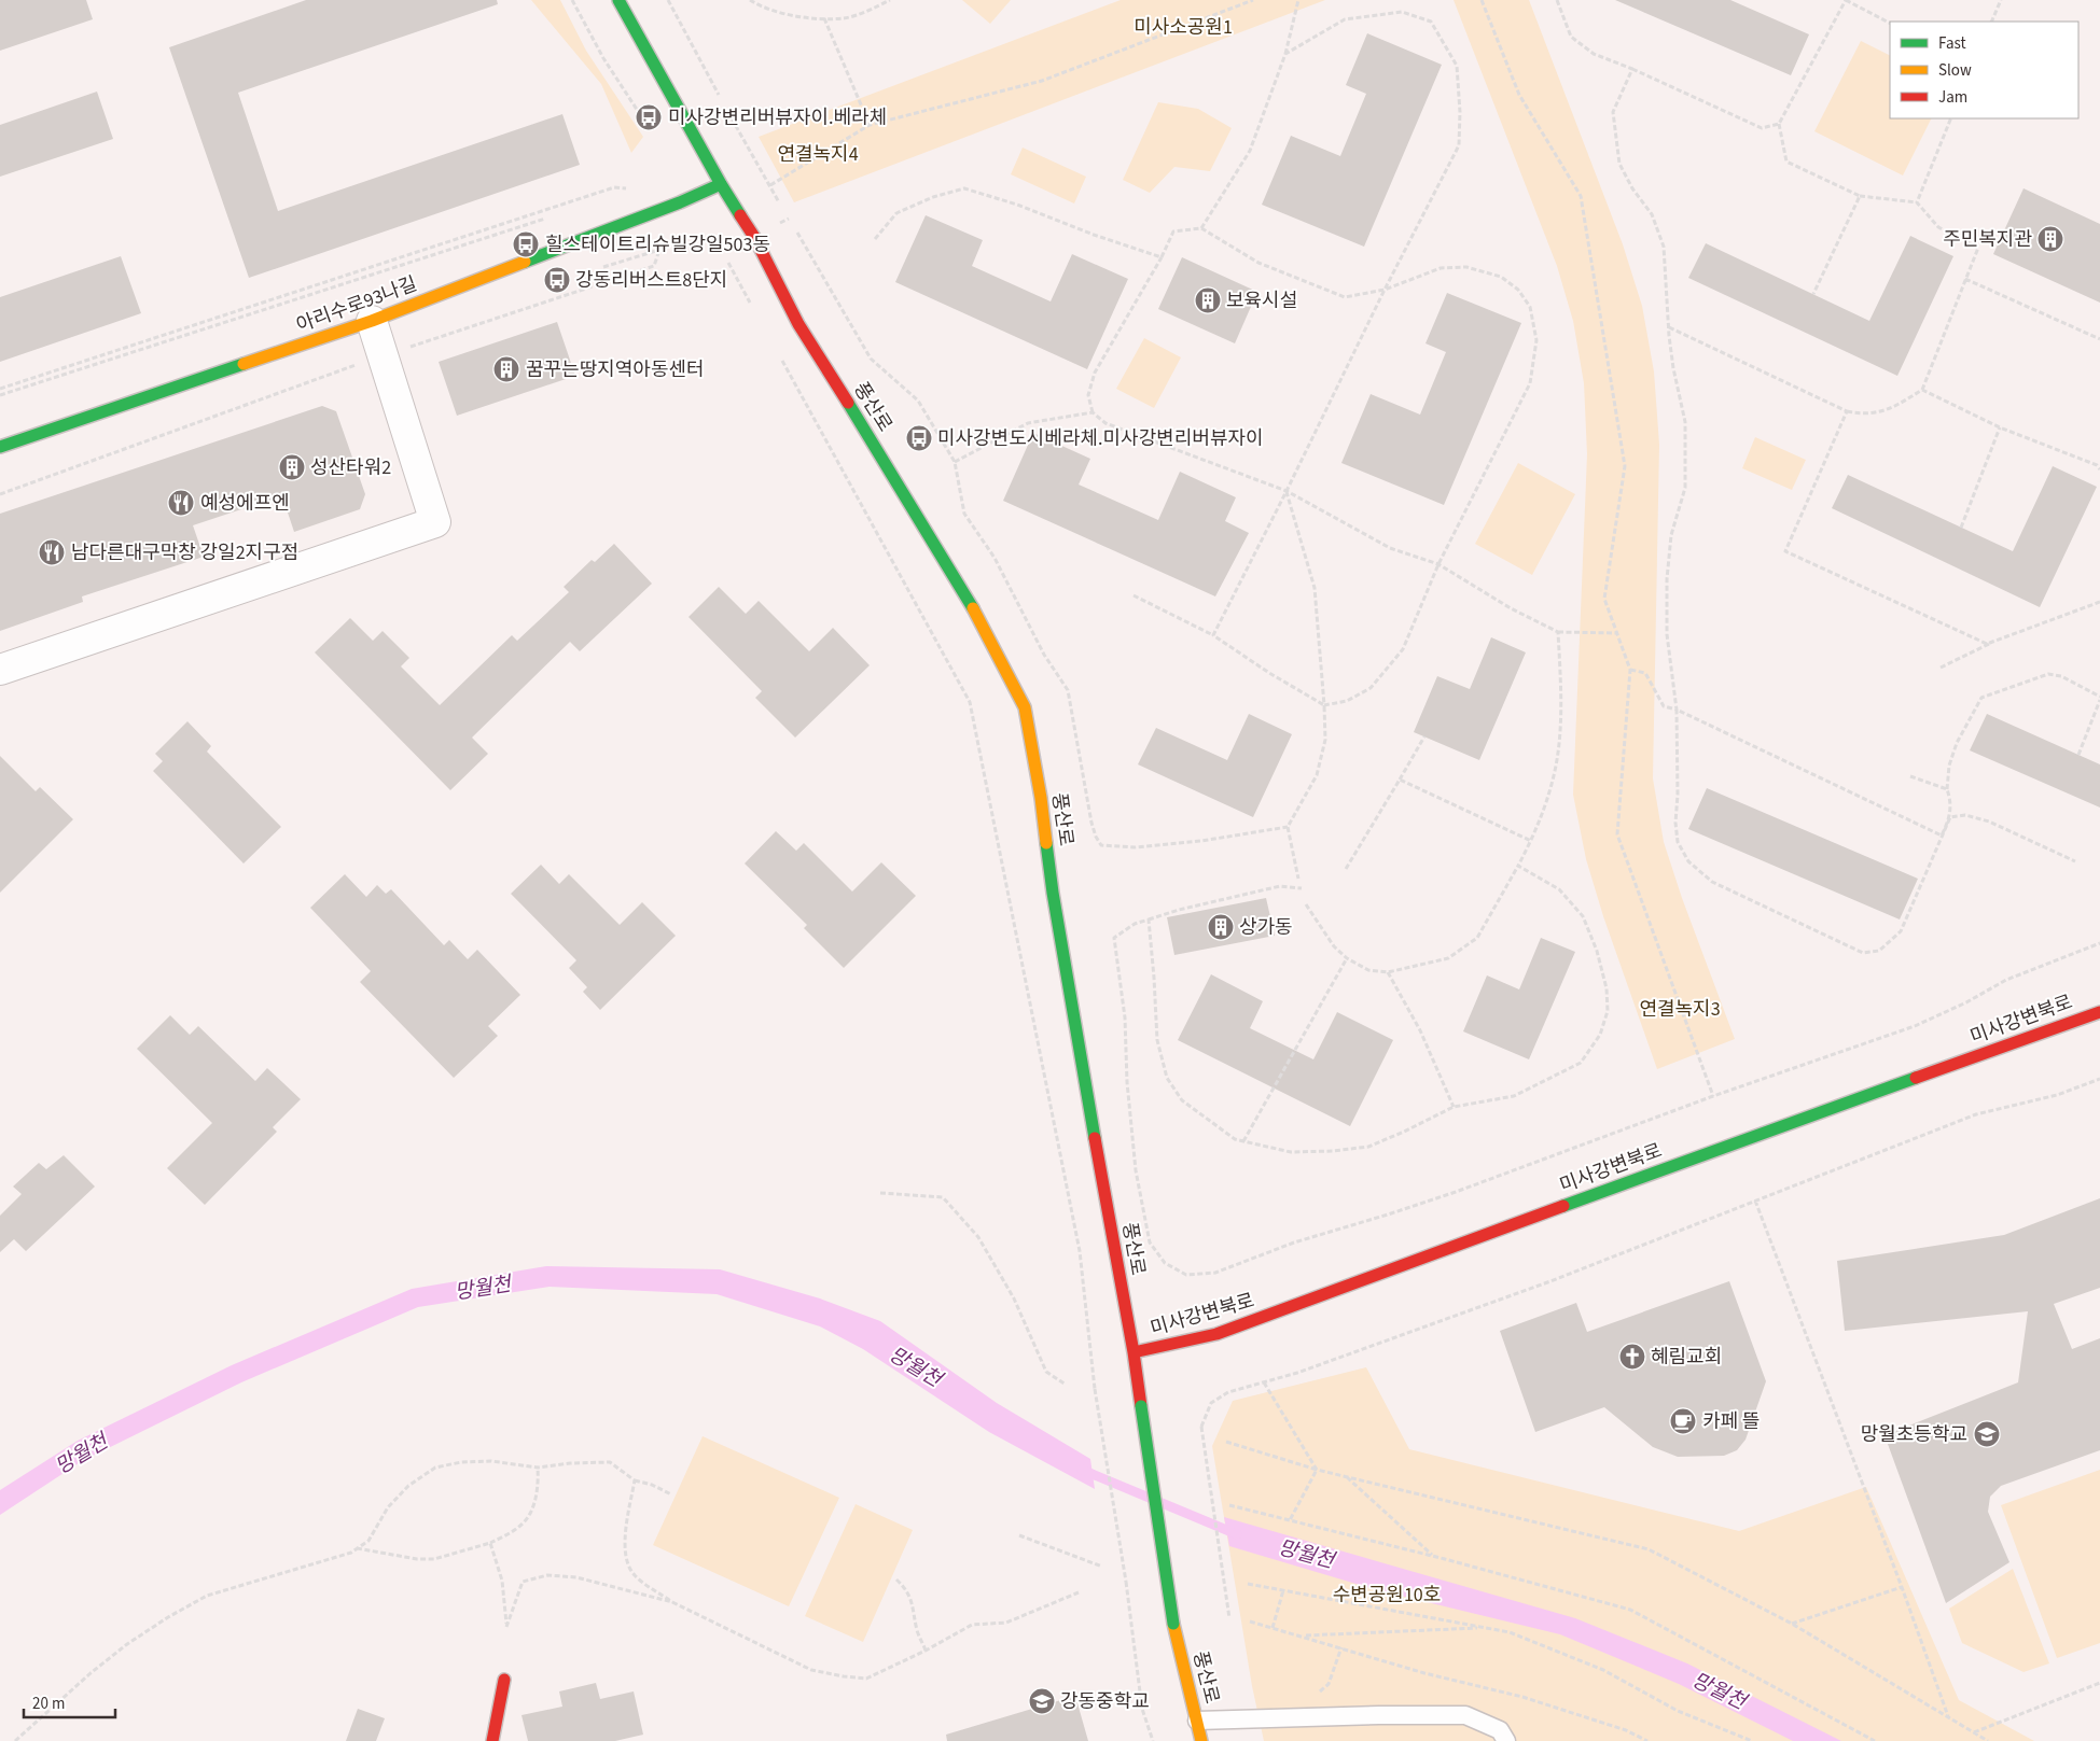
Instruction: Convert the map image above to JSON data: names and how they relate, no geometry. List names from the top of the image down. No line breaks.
{"streets":{"street":["아리수로93나길","풍산로","미사강변북로"]},"crossings":[["아리수로93나길","풍산로"],["풍산로","미사강변북로"]],"water":["망월천"],"parks":["미사소공원1","연결녹지4","연결녹지3","수변공원10호"],"places":{"bus stop":["미사강변리버뷰자이.베라체","힐스테이트리슈빌강일503동","강동리버스트8단지","미사강변도시베라체.미사강변리버뷰자이"],"building":["주민복지관","보육시설","꿈꾸는땅지역아동센터","성산타워2","상가동"],"restaurant":["예성에프엔","남다른대구막창 강일2지구점"],"church":["혜림교회"],"cafe":["카페 뜰"],"school or university":["망월초등학교","강동중학교"]},"legend":["Fast","Slow","Jam"],"scale_bar":"20 m"}
